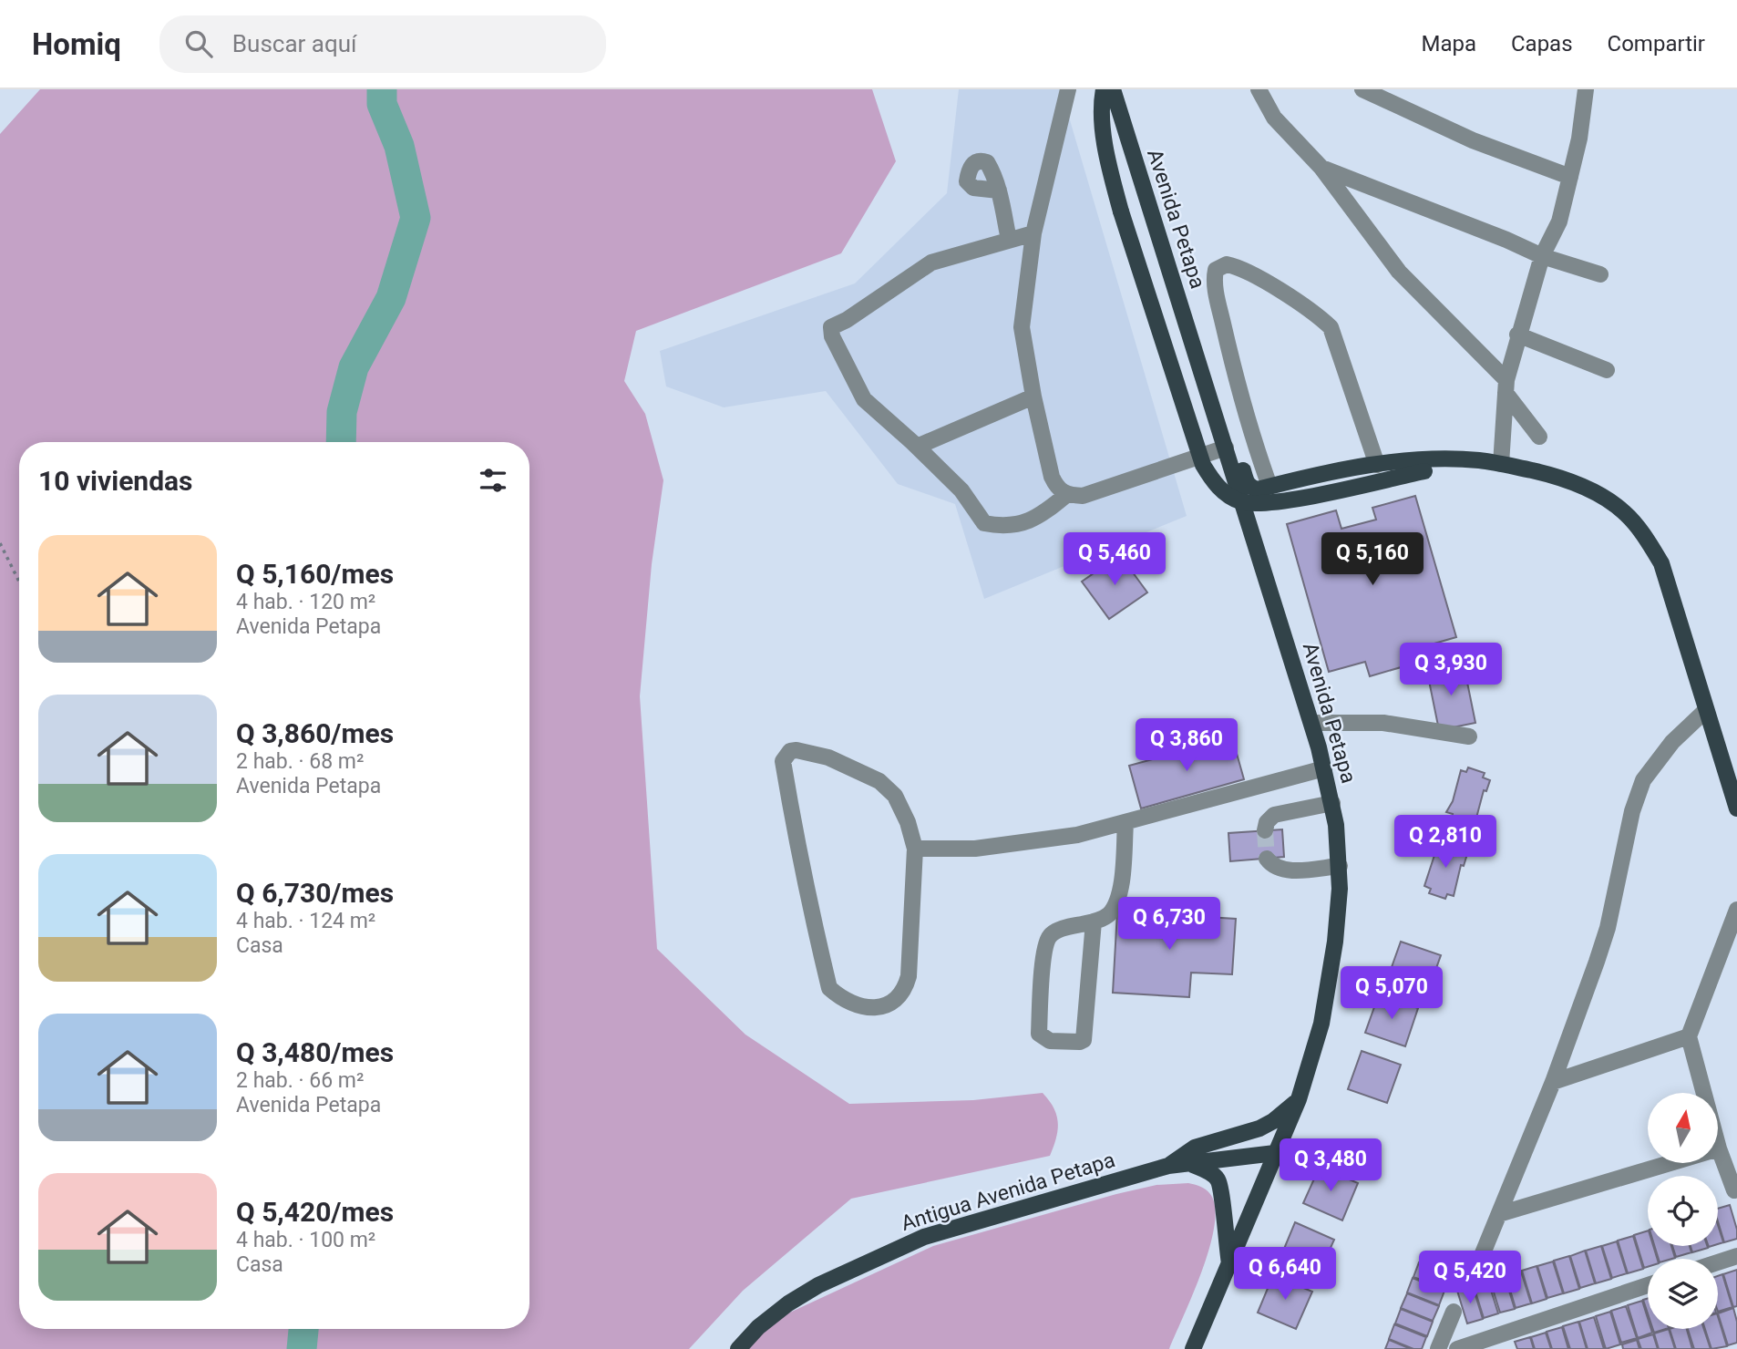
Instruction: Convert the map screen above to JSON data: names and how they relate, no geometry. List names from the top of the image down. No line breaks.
{"streets":{"main road":["Avenida Petapa","Antigua Avenida Petapa"]},"crossings":[["Avenida Petapa","Antigua Avenida Petapa"]],"north":"top","page":{"header":"Homiq","search":"Buscar aquí","nav":["Mapa","Capas","Compartir"],"heading":"10 viviendas","list":[{"name":"Q 5,160/mes","note":"4 hab. · 120 m² · Avenida Petapa"},{"name":"Q 3,860/mes","note":"2 hab. · 68 m² · Avenida Petapa"},{"name":"Q 6,730/mes","note":"4 hab. · 124 m² · Casa"},{"name":"Q 3,480/mes","note":"2 hab. · 66 m² · Avenida Petapa"},{"name":"Q 5,420/mes","note":"4 hab. · 100 m² · Casa"}],"price":["Q 5,460","Q 5,160","Q 3,930","Q 3,860","Q 2,810","Q 6,730","Q 5,070","Q 3,480","Q 6,640","Q 5,420"]}}
